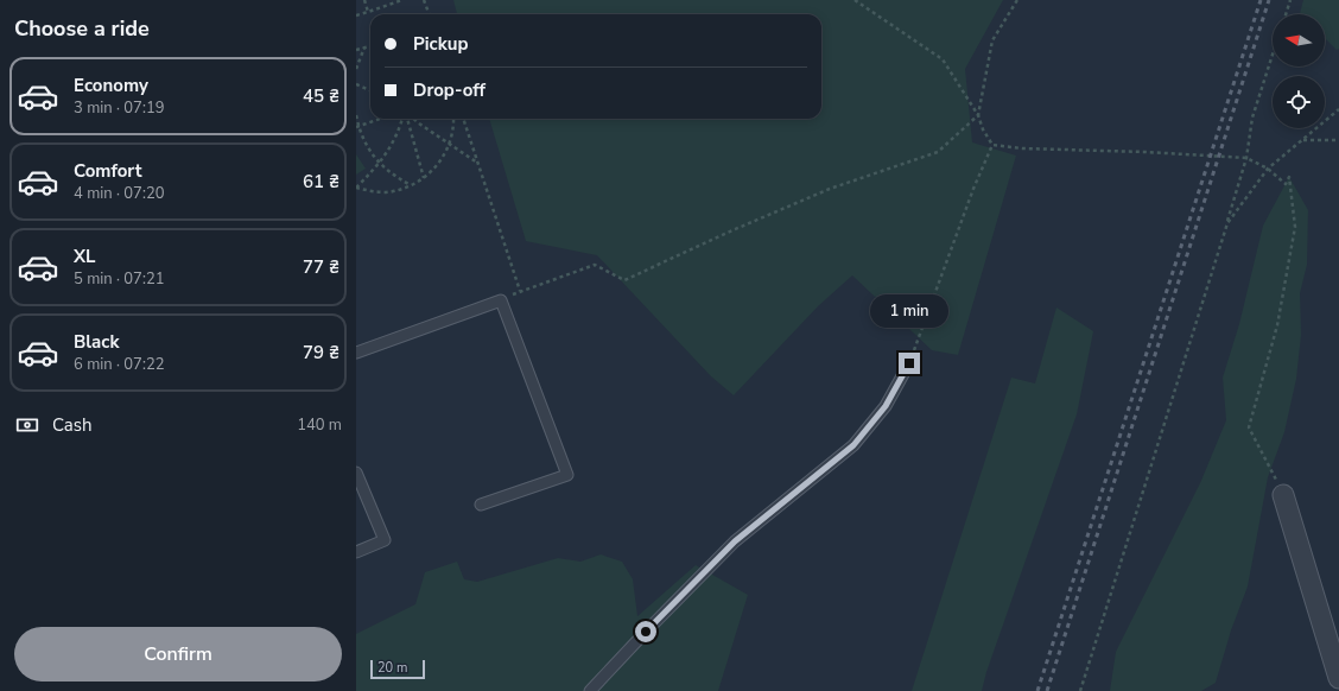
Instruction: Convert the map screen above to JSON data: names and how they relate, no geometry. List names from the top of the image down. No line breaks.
{"scale_bar":"20 m","north":"left","page":{"heading":"Choose a ride","banner":["Pickup","Drop-off"],"list":[{"name":"Economy","note":"3 min · 07:19","value":"45 ₴"},{"name":"Comfort","note":"4 min · 07:20","value":"61 ₴"},{"name":"XL","note":"5 min · 07:21","value":"77 ₴"},{"name":"Black","note":"6 min · 07:22","value":"79 ₴"}],"bubble":"1 min","pay":["Cash","140 m"],"buttons":"Confirm","scale":"20 m"}}
